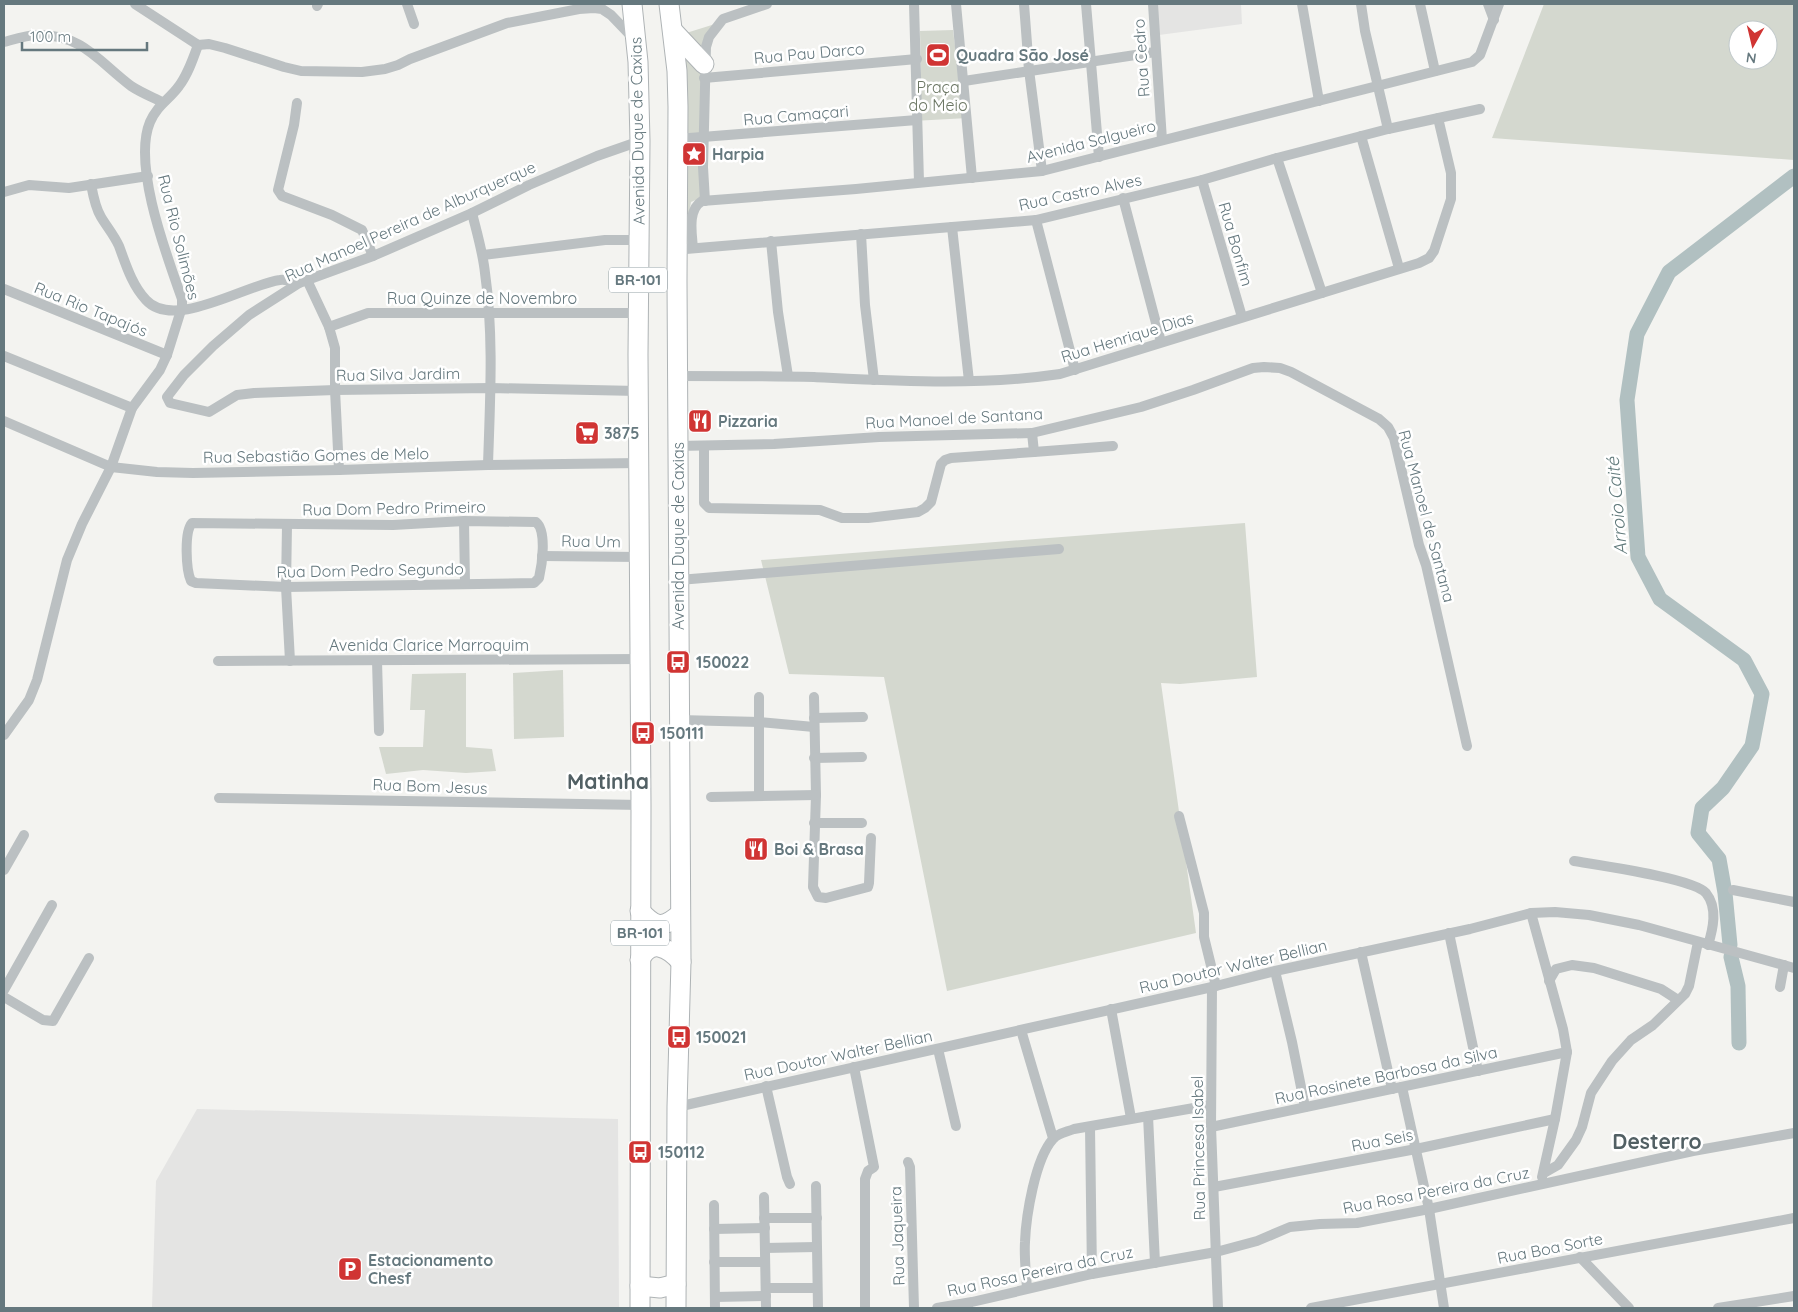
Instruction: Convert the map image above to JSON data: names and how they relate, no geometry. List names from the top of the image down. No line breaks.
{"streets":{"highway":["Avenida Duque de Caxias","BR-101"],"street":["Rua Pau Darco","Rua Cedro","Rua Camaçari","Avenida Salgueiro","Rua Castro Alves","Rua Manoel Pereira de Alburquerque","Rua Rio Solimões","Rua Bonfim","Rua Quinze de Novembro","Rua Rio Tapajós","Rua Henrique Dias","Rua Silva Jardim","Rua Manoel de Santana","Rua Sebastião Gomes de Melo","Rua Dom Pedro Primeiro","Rua Um","Rua Dom Pedro Segundo","Avenida Clarice Marroquim","Rua Bom Jesus","Rua Doutor Walter Bellian","Rua Rosinete Barbosa da Silva","Rua Seis","Rua Princesa Isabel","Rua Rosa Pereira da Cruz","Rua Jaqueira","Rua Boa Sorte"]},"crossings":[["Rua Cedro","Avenida Salgueiro"],["Rua Camaçari","Avenida Duque de Caxias"],["Avenida Duque de Caxias","Rua Castro Alves"],["Avenida Duque de Caxias","Rua Manoel Pereira de Alburquerque"],["Avenida Duque de Caxias","Rua Quinze de Novembro"],["Avenida Duque de Caxias","Rua Henrique Dias"],["Avenida Duque de Caxias","Rua Silva Jardim"],["Avenida Duque de Caxias","Rua Manoel de Santana"],["Avenida Duque de Caxias","Rua Sebastião Gomes de Melo"],["Avenida Duque de Caxias","Rua Um"],["Avenida Duque de Caxias","Avenida Clarice Marroquim"],["Avenida Duque de Caxias","Rua Bom Jesus"],["Avenida Duque de Caxias","Rua Doutor Walter Bellian"],["Rua Castro Alves","Rua Bonfim"],["Rua Castro Alves","Rua Henrique Dias"],["Rua Manoel Pereira de Alburquerque","Rua Silva Jardim"],["Rua Rio Solimões","Rua Rio Tapajós"],["Rua Rio Solimões","Rua Sebastião Gomes de Melo"],["Rua Bonfim","Rua Henrique Dias"],["Rua Dom Pedro Primeiro","Rua Um"],["Rua Dom Pedro Primeiro","Rua Dom Pedro Segundo"],["Rua Doutor Walter Bellian","Rua Princesa Isabel"],["Rua Rosinete Barbosa da Silva","Rua Princesa Isabel"],["Rua Seis","Rua Princesa Isabel"],["Rua Princesa Isabel","Rua Rosa Pereira da Cruz"]],"districts":["Matinha","Desterro"],"water":["Arroio Caité"],"parks":["Praça do Meio"],"places":{"sports":["Quadra São José"],"place":["Harpia"],"restaurant":["Pizzaria","Boi & Brasa"],"supermarket":["3875"],"bus stop":["150022","150111","150021","150112"],"parking":["Estacionamento Chesf"]},"scale_bar":"100 m","north":"bottom"}
